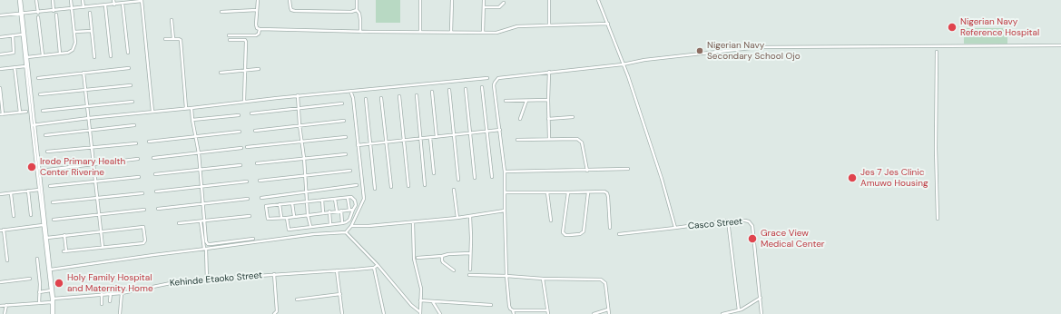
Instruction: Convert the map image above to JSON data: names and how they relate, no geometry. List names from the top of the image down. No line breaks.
{"streets":{"street":["Casco Street","Kehinde Etaoko Street"]},"places":["Nigerian Navy Reference Hospital","Nigerian Navy Secondary School Ojo","Irede Primary Health Center Riverine","Jes 7 Jes Clinic Amuwo Housing","Grace View Medical Center","Holy Family Hospital and Maternity Home"]}
